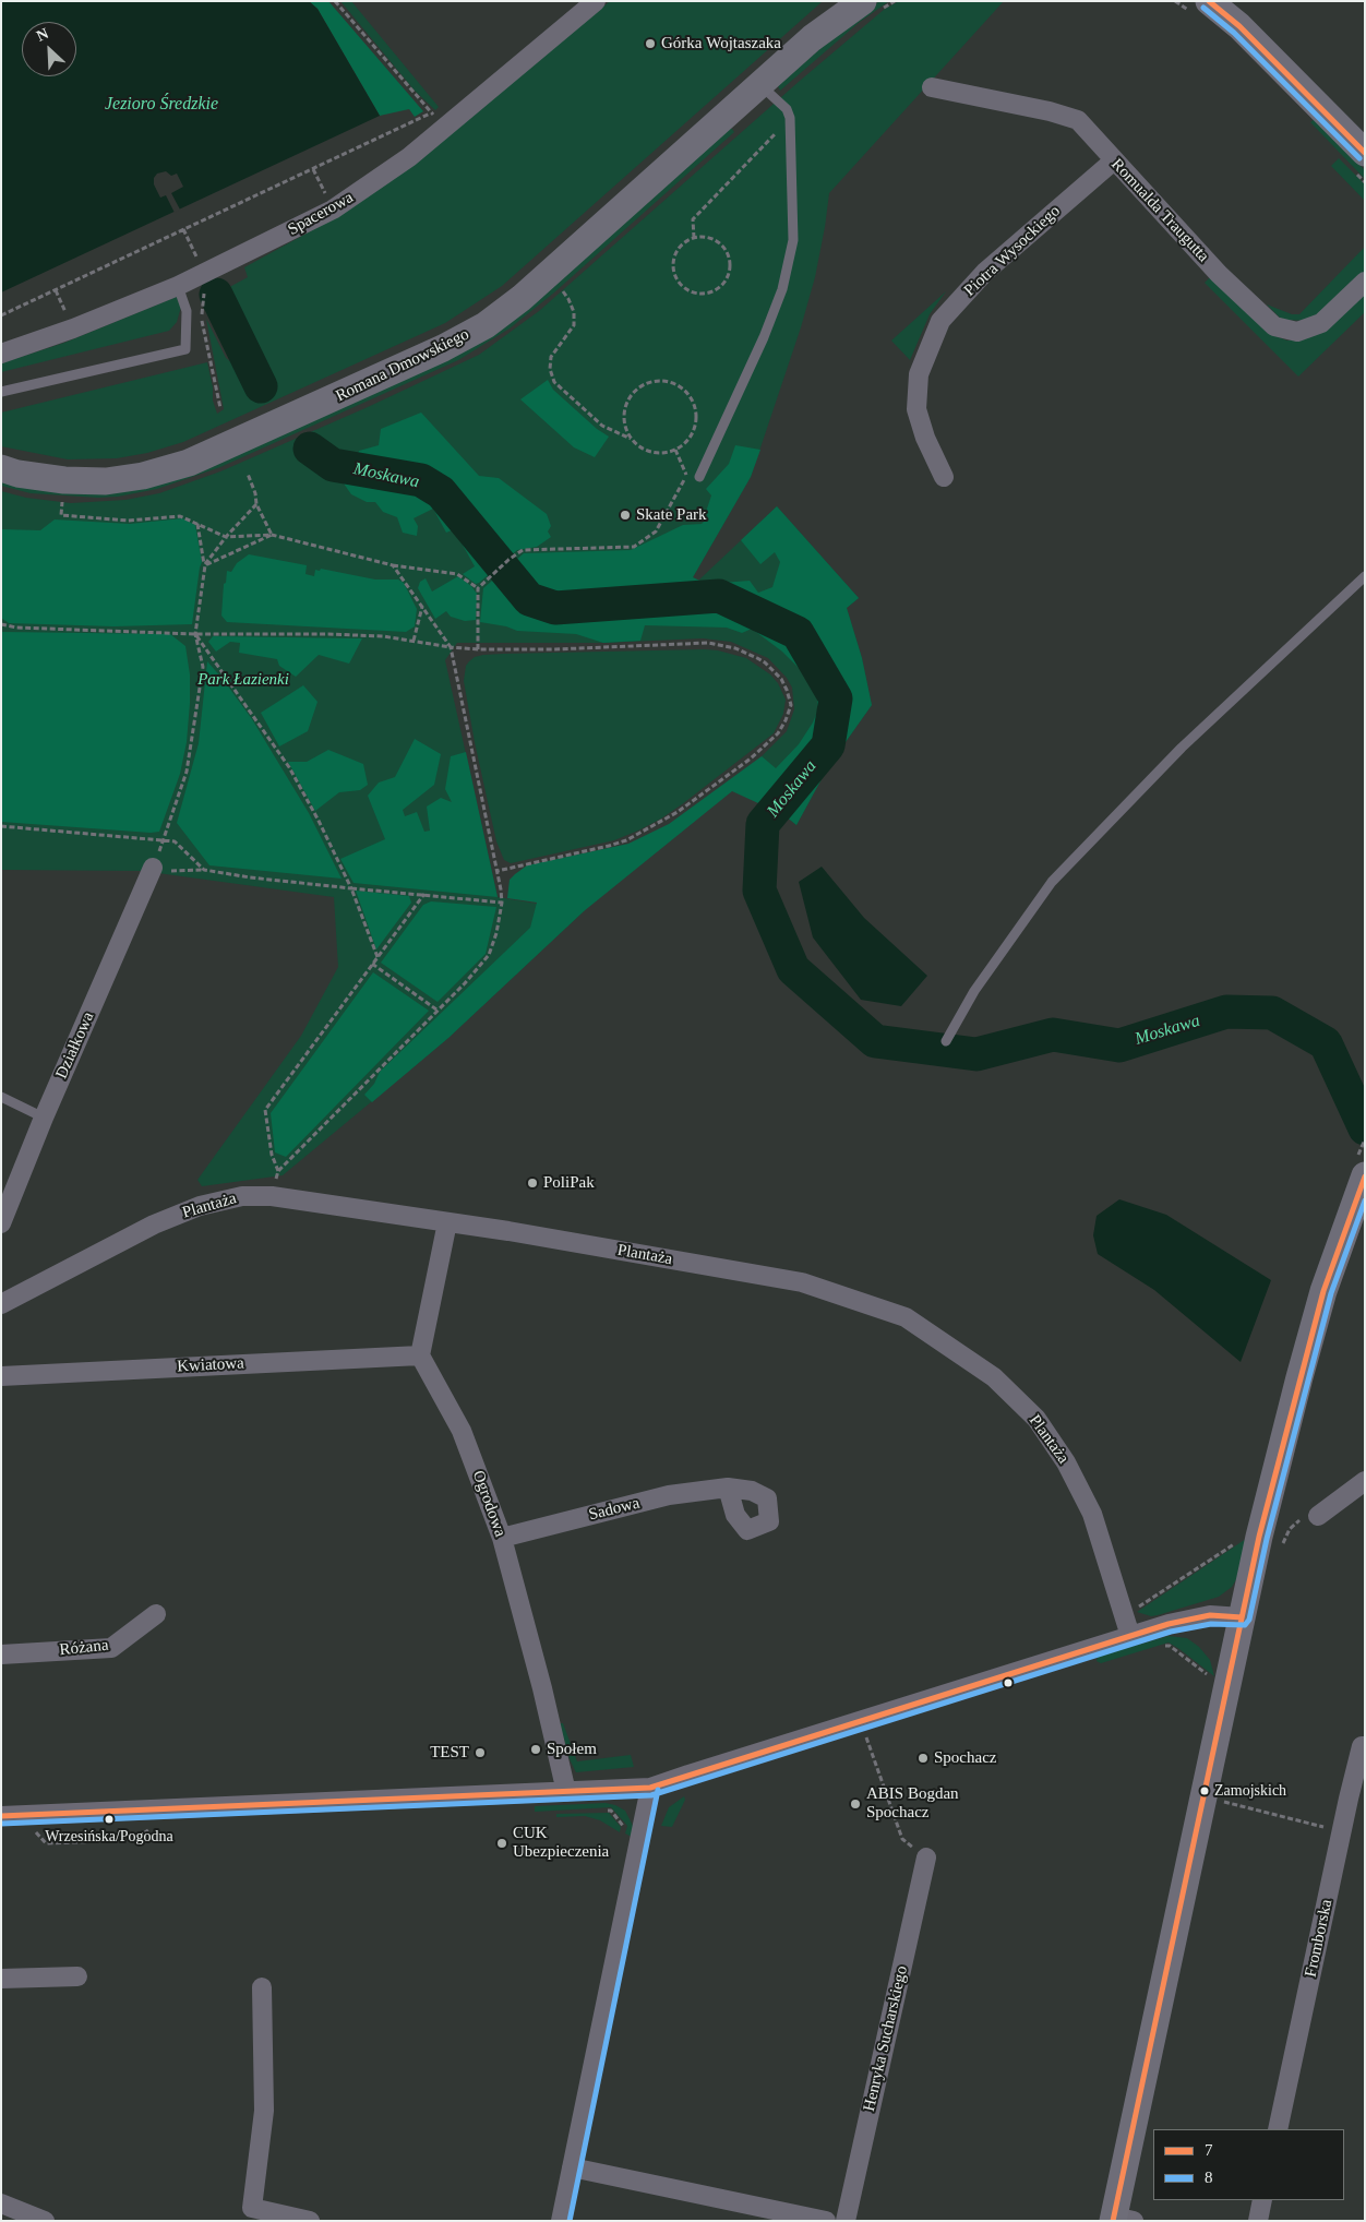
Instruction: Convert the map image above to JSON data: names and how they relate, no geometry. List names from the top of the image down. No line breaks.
{"streets":{"street":["Romualda Traugutta","Spacerowa","Piotra Wysockiego","Romana Dmowskiego","Działkowa","Plantaża","Kwiatowa","Ogrodowa","Sadowa","Różana","Fromborska","Henryka Sucharskiego"]},"crossings":[["Romualda Traugutta","Piotra Wysockiego"],["Kwiatowa","Ogrodowa"],["Ogrodowa","Sadowa"]],"water":["Jezioro Średzkie","Moskawa"],"parks":["Park Łazienki"],"places":["Górka Wojtaszaka","Skate Park","PoliPak","Społem","TEST","Spochacz","Zamojskich","ABIS Bogdan Spochacz","Wrzesińska/Pogodna","CUK Ubezpieczenia"],"lines":["transit line 7","transit line 8"],"legend":["7","8"],"north":"top left"}
